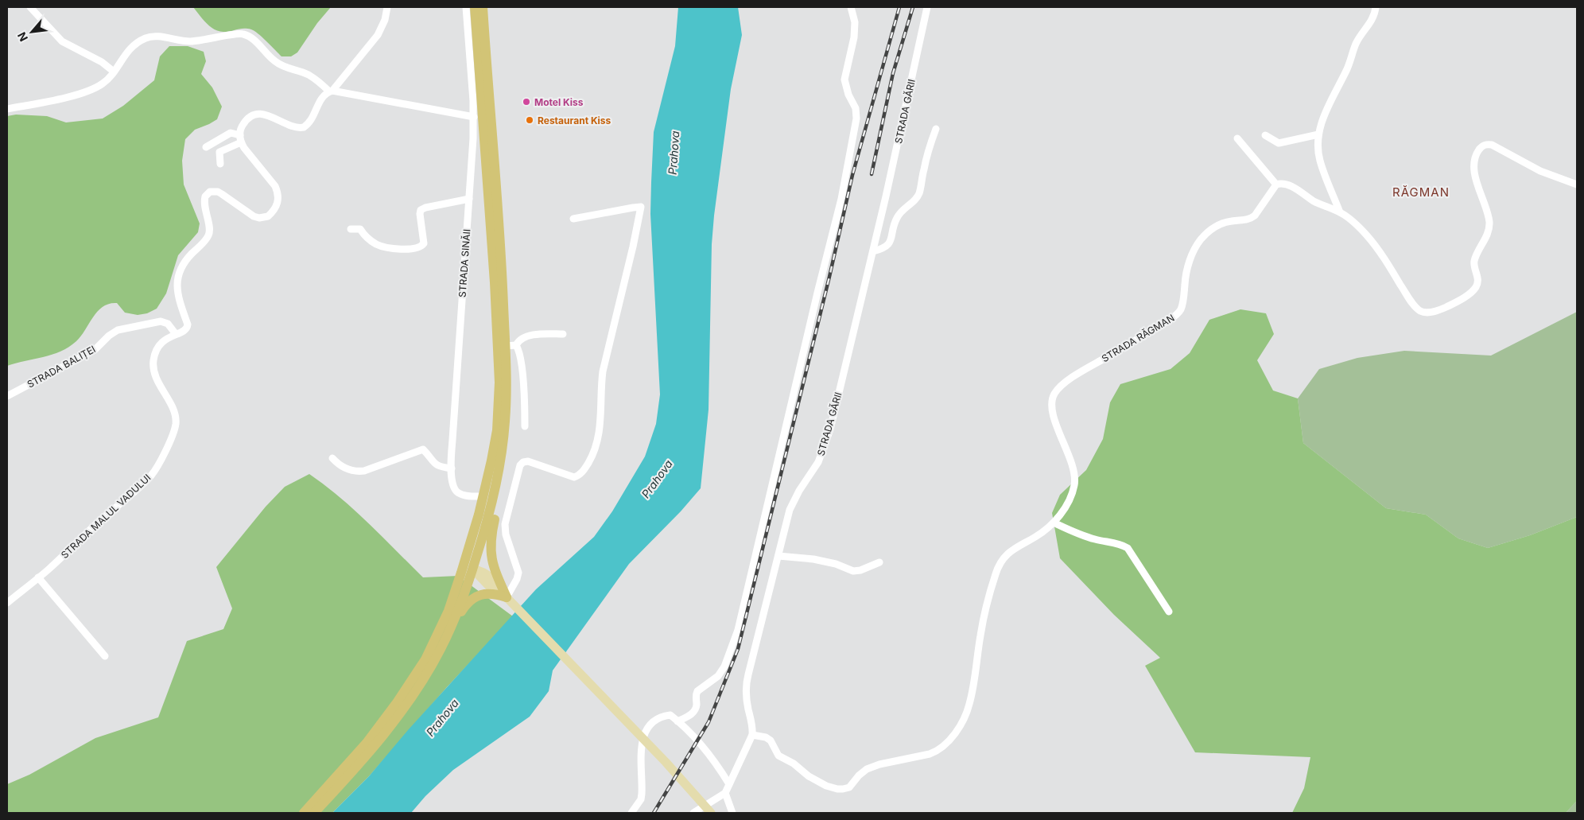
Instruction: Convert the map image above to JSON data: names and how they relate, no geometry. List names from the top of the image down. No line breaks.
{"streets":{"street":["STRADA GĂRII","STRADA SINĂII","STRADA RĂGMAN","STRADA BALIȚEI","STRADA MALUL VADULUI"]},"crossings":[["STRADA GĂRII","STRADA RĂGMAN"],["STRADA BALIȚEI","STRADA MALUL VADULUI"]],"districts":["RĂGMAN"],"water":["Prahova"],"places":["Motel Kiss","Restaurant Kiss"],"north":"bottom left"}
